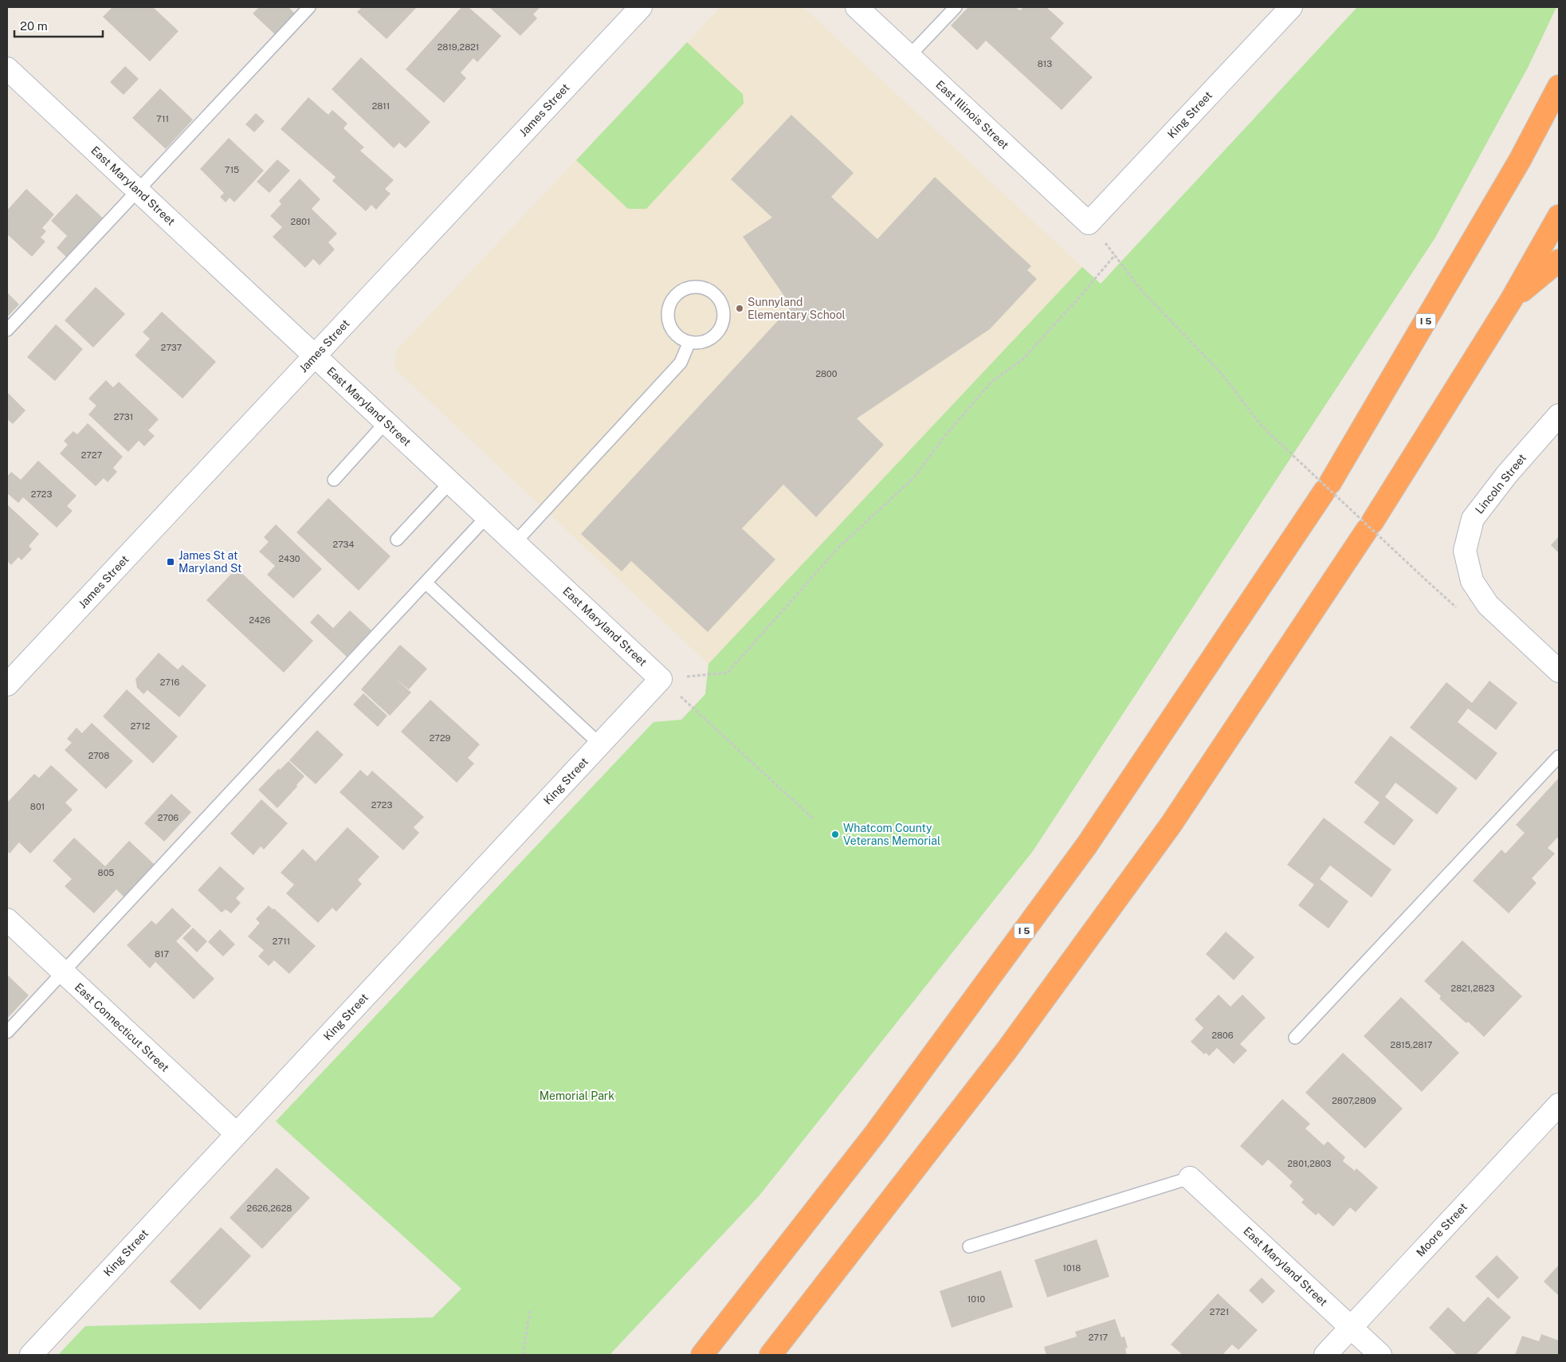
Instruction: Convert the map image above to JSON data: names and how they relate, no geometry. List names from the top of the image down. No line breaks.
{"streets":{"highway":["I 5"],"street":["James Street","East Illinois Street","King Street","East Maryland Street","Lincoln Street","East Connecticut Street","Moore Street"]},"crossings":[["James Street","East Maryland Street"],["East Illinois Street","King Street"],["King Street","East Maryland Street"],["King Street","East Connecticut Street"],["East Maryland Street","Moore Street"]],"parks":["Memorial Park"],"places":{"other":["Sunnyland Elementary School","Whatcom County Veterans Memorial"],"transit":["James St at Maryland St"]},"house_numbers":["2819,2821","813","2811","711","715","2801","2737","2800","2731","2727","2723","2734","2430","2426","2716","2712","2729","2708","2723","801","2706","805","2711","817","2821,2823","2806","2815,2817","2807,2809","2801,2803","2626,2628","1018","1010","2721","2717"],"scale_bar":"20 m"}
